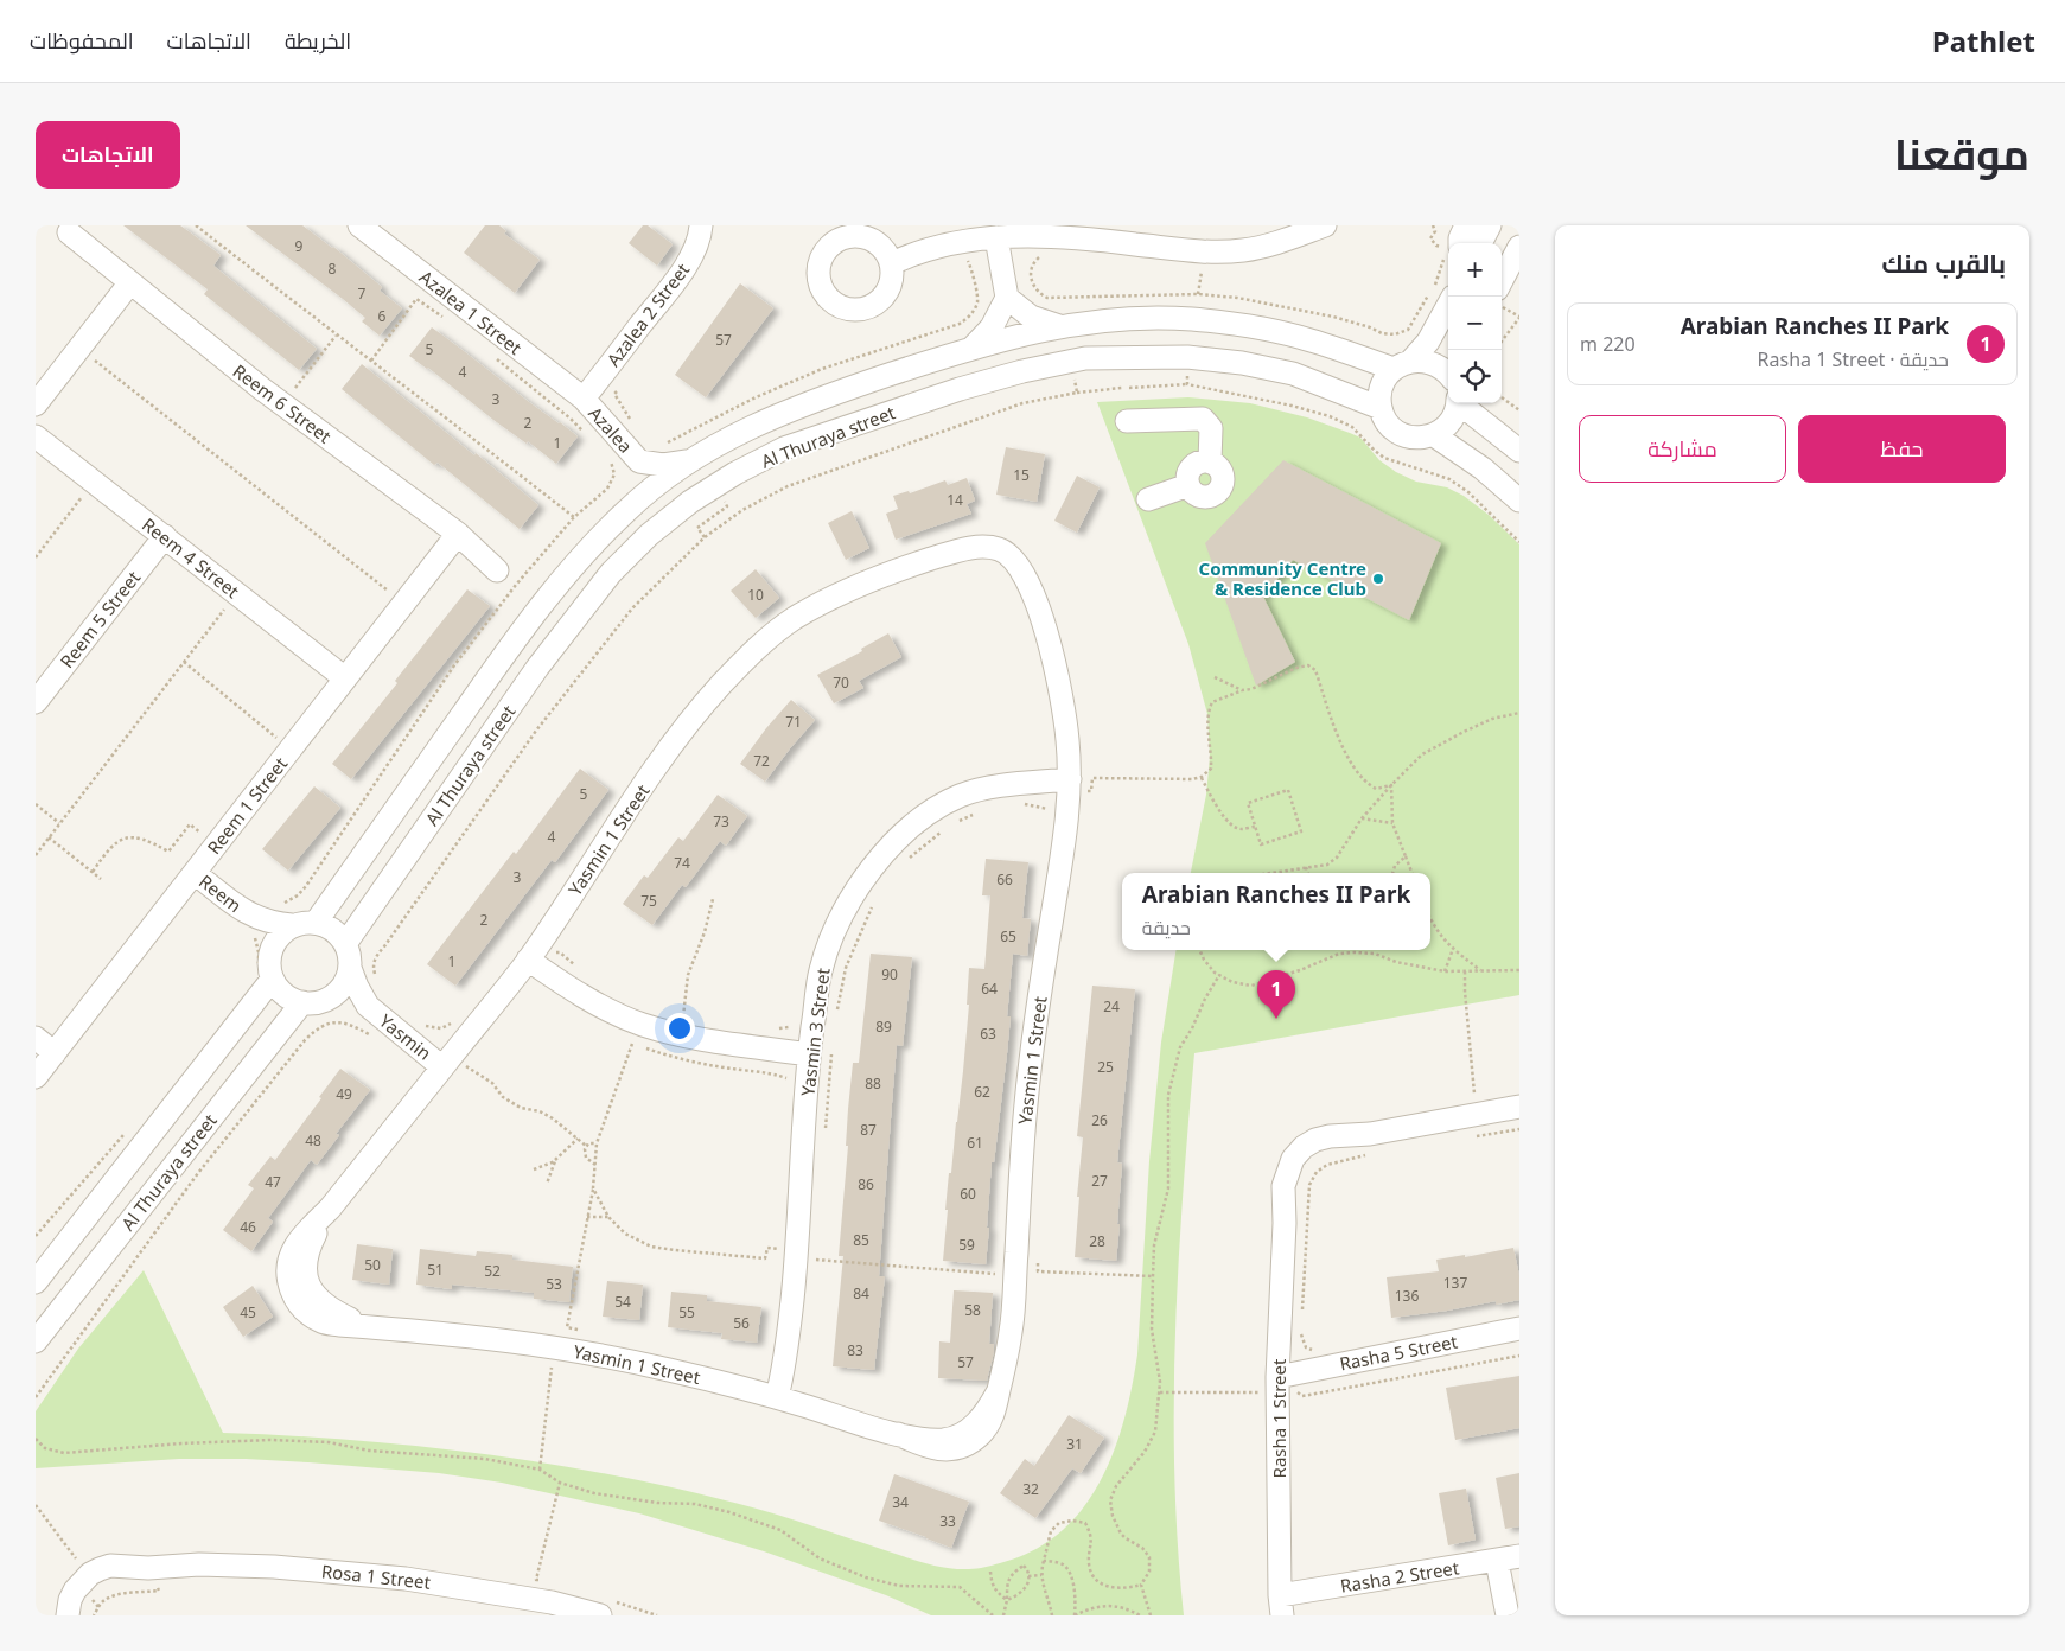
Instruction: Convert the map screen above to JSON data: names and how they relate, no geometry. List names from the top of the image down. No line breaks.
{"streets":{"street":["Azalea 1 Street","Azalea 2 Street","Reem 6 Street","Azalea","Al Thuraya street","Reem 4 Street","Reem 5 Street","Reem 1 Street","Yasmin 1 Street","Reem","Yasmin 3 Street","Yasmin","Rasha 5 Street","Rasha 1 Street","Rosa 1 Street","Rasha 2 Street"]},"crossings":[["Azalea 1 Street","Azalea 2 Street"],["Azalea 1 Street","Azalea"],["Azalea 2 Street","Azalea"],["Reem 6 Street","Reem 1 Street"],["Azalea","Al Thuraya street"],["Al Thuraya street","Reem"],["Al Thuraya street","Yasmin"],["Reem 4 Street","Reem 5 Street"],["Reem 4 Street","Reem 1 Street"],["Reem 1 Street","Reem"],["Yasmin 1 Street","Yasmin 3 Street"],["Yasmin 1 Street","Yasmin"],["Reem","Yasmin"],["Rasha 5 Street","Rasha 1 Street"],["Rasha 1 Street","Rasha 2 Street"]],"places":["Community Centre & Residence Club"],"house_numbers":["9","8","7","6","57","5","4","3","2","1","15","14","10","70","71","72","5","73","4","74","3","66","75","2","65","1","90","64","24","89","63","25","88","62","49","26","87","48","61","27","47","86","60","46","85","28","59","50","51","52","137","53","84","136","54","58","45","55","56","83","57","31","32","34","33"],"page":{"header":"Pathlet","nav":["الخريطة","الاتجاهات","المحفوظات"],"title":"موقعنا","buttons":["الاتجاهات",["حفظ","مشاركة"]],"heading":"بالقرب منك","map_buttons":["+","−"],"list":[{"mark":"1","name":"Arabian Ranches II Park","note":"حديقة · Rasha 1 Street","value":"220 m"}],"popup":["Arabian Ranches II Park","حديقة"],"pins":"1"}}
